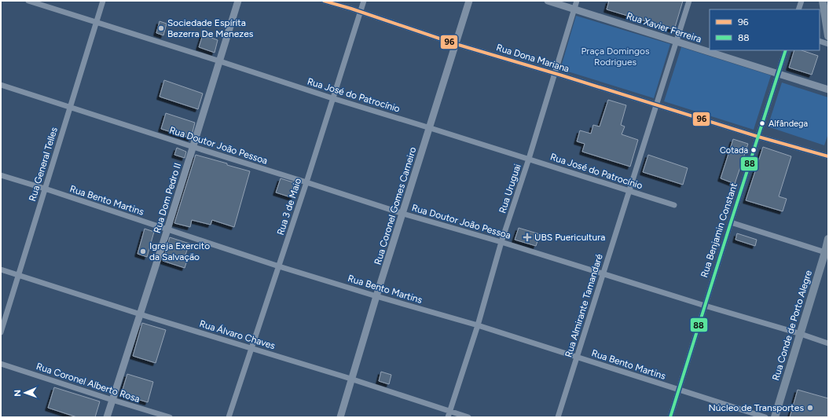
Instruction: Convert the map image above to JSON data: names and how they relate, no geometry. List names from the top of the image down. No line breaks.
{"streets":{"main road":["Rua Conde de Porto Alegre"],"street":["Rua Xavier Ferreira","Rua Dona Mariana","Rua José do Patrocínio","Rua Doutor João Pessoa","Rua General Telles","Rua Uruguai","Rua Dom Pedro II","Rua Bento Martins","Rua Coronel Gomes Carneiro","Rua 3 de Maio","Rua Benjamin Constant","Rua Almirante Tamandaré","Rua Álvaro Chaves","Rua Coronel Alberto Rosa"]},"crossings":[["Rua Xavier Ferreira","Rua Uruguai"],["Rua Xavier Ferreira","Rua Benjamin Constant"],["Rua Xavier Ferreira","Rua Almirante Tamandaré"],["Rua Dona Mariana","Rua Uruguai"],["Rua Dona Mariana","Rua Coronel Gomes Carneiro"],["Rua Dona Mariana","Rua 3 de Maio"],["Rua Dona Mariana","Rua Benjamin Constant"],["Rua Dona Mariana","Rua Almirante Tamandaré"],["Rua José do Patrocínio","Rua General Telles"],["Rua José do Patrocínio","Rua Uruguai"],["Rua José do Patrocínio","Rua Dom Pedro II"],["Rua José do Patrocínio","Rua Coronel Gomes Carneiro"],["Rua José do Patrocínio","Rua 3 de Maio"],["Rua José do Patrocínio","Rua Almirante Tamandaré"],["Rua Doutor João Pessoa","Rua General Telles"],["Rua Doutor João Pessoa","Rua Uruguai"],["Rua Doutor João Pessoa","Rua Dom Pedro II"],["Rua Doutor João Pessoa","Rua Coronel Gomes Carneiro"],["Rua Doutor João Pessoa","Rua 3 de Maio"],["Rua Doutor João Pessoa","Rua Benjamin Constant"],["Rua Doutor João Pessoa","Rua Almirante Tamandaré"],["Rua Doutor João Pessoa","Rua Conde de Porto Alegre"],["Rua General Telles","Rua Bento Martins"],["Rua General Telles","Rua Álvaro Chaves"],["Rua Uruguai","Rua Bento Martins"],["Rua Uruguai","Rua Álvaro Chaves"],["Rua Dom Pedro II","Rua Bento Martins"],["Rua Dom Pedro II","Rua Álvaro Chaves"],["Rua Dom Pedro II","Rua Coronel Alberto Rosa"],["Rua Bento Martins","Rua Coronel Gomes Carneiro"],["Rua Bento Martins","Rua 3 de Maio"],["Rua Bento Martins","Rua Benjamin Constant"],["Rua Bento Martins","Rua Almirante Tamandaré"],["Rua Coronel Gomes Carneiro","Rua Álvaro Chaves"],["Rua 3 de Maio","Rua Álvaro Chaves"]],"parks":["Praça Domingos Rodrigues"],"places":{"other":["Sociedade Espírita Bezerra De Menezes","Alfândega","Cotada","Igreja Exercito da Salvação","Núcleo de Transportes"],"health":["UBS Puericultura"]},"lines":["transit line 96","transit line 88"],"legend":["96","88"],"north":"left"}
